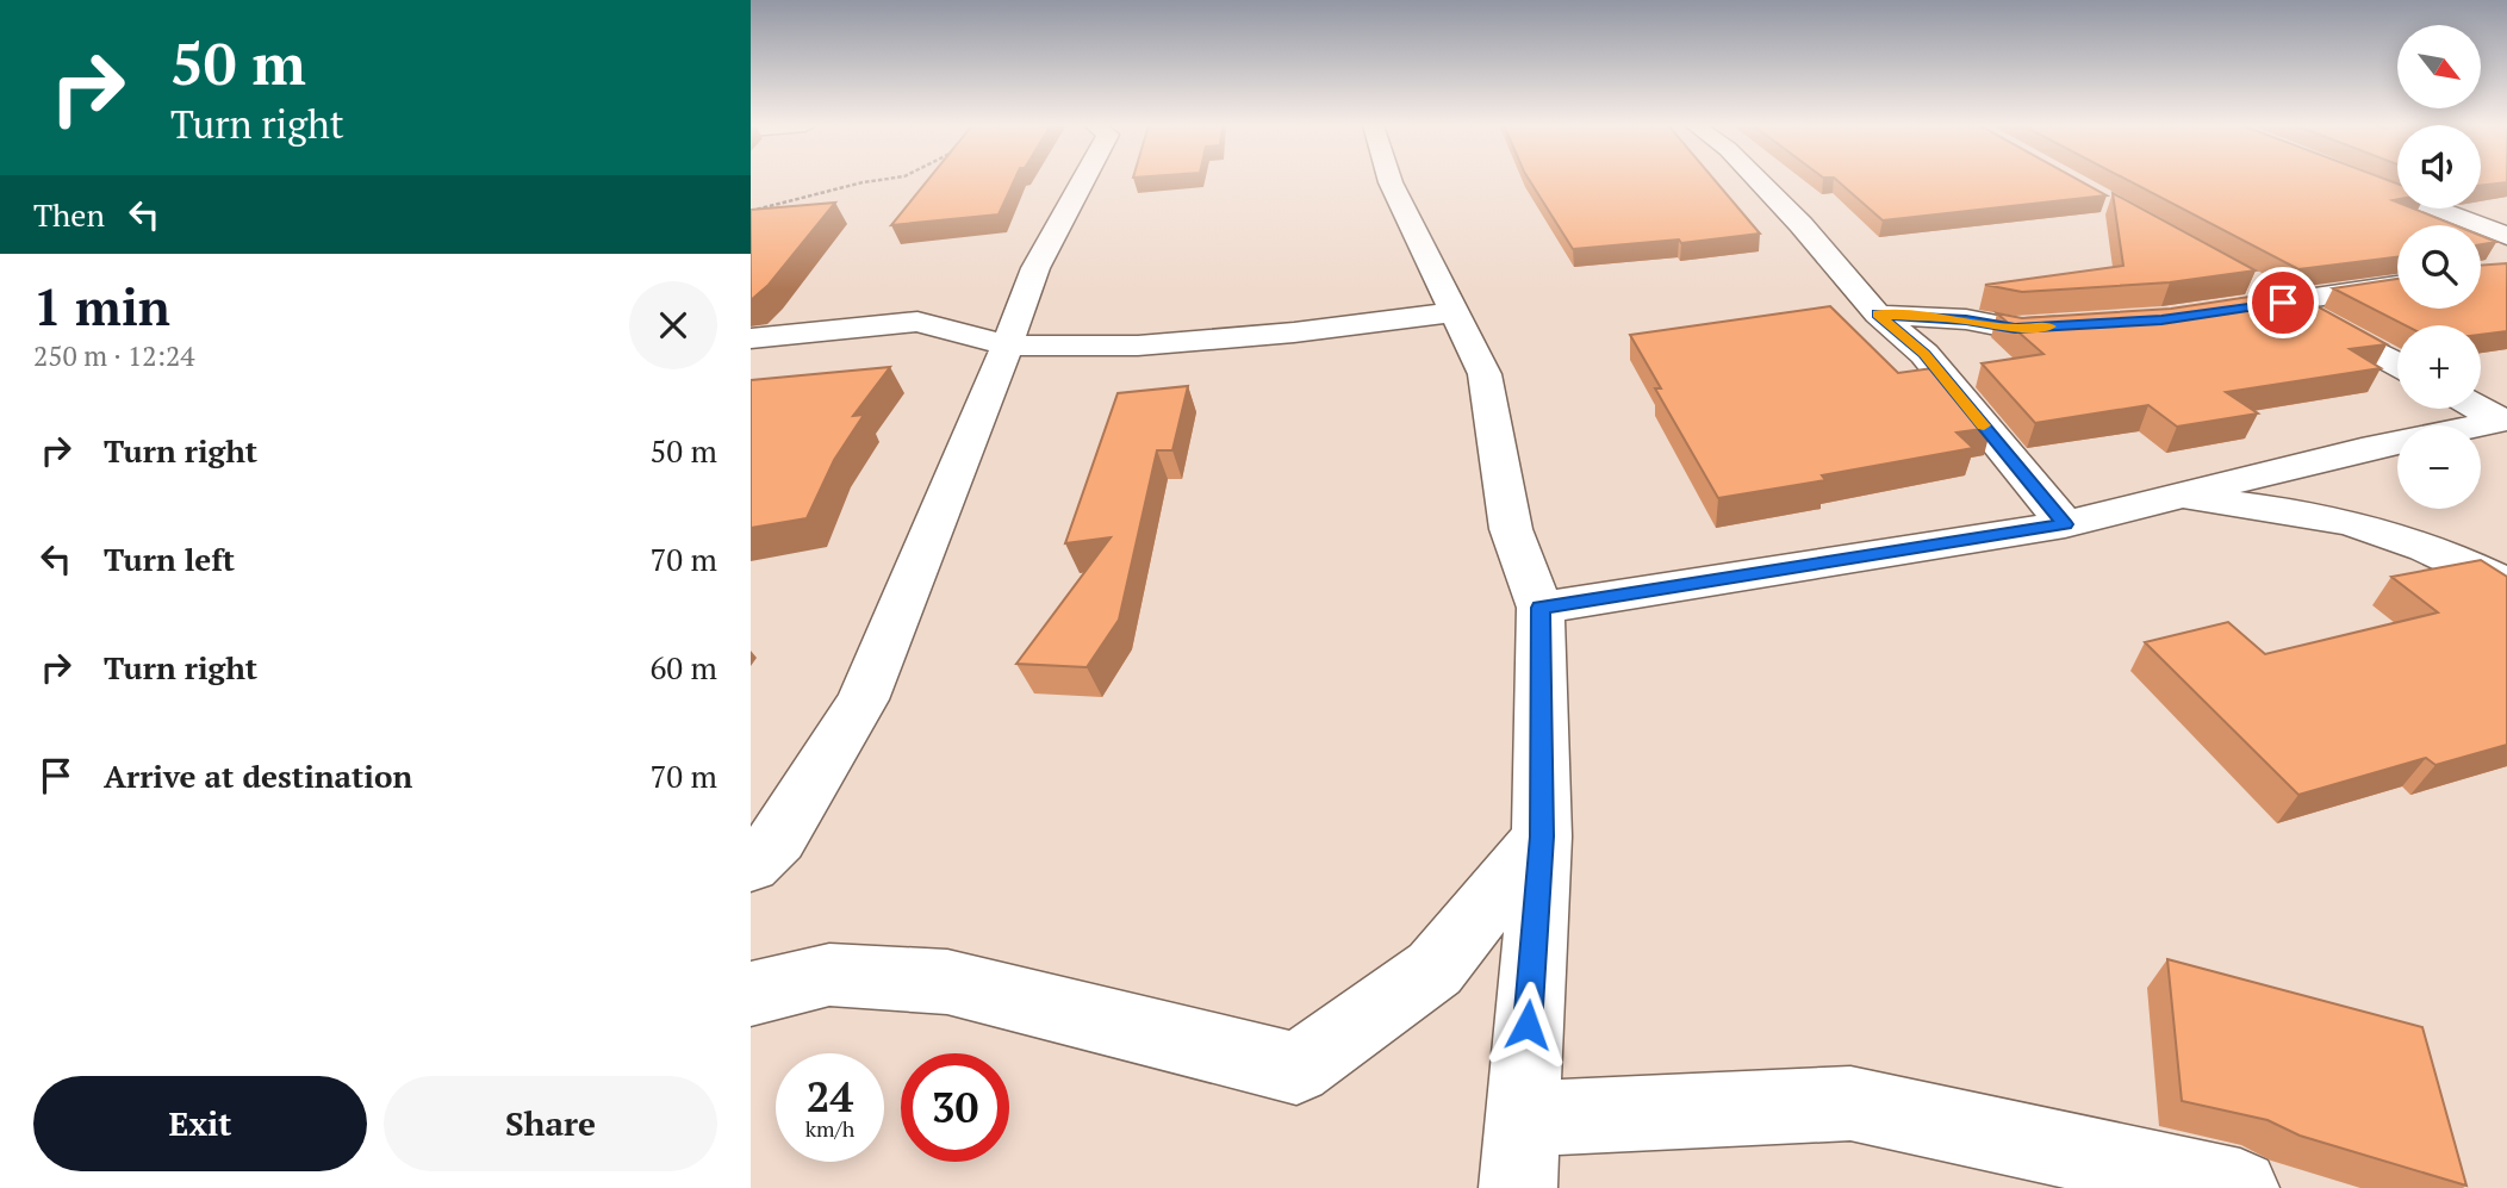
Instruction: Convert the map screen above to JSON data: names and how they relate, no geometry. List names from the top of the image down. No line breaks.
{"north":"bottom right","page":{"turn":["50 m","Turn right"],"map_buttons":["+","−"],"then":"Then","heading":["1 min","250 m · 12:24"],"list":[{"name":"Turn right","value":"50 m"},{"name":"Turn left","value":"70 m"},{"name":"Turn right","value":"60 m"},{"name":"Arrive at destination","value":"70 m"}],"speed":"24 km/h","limit":"30","buttons":["Exit","Share"]}}
